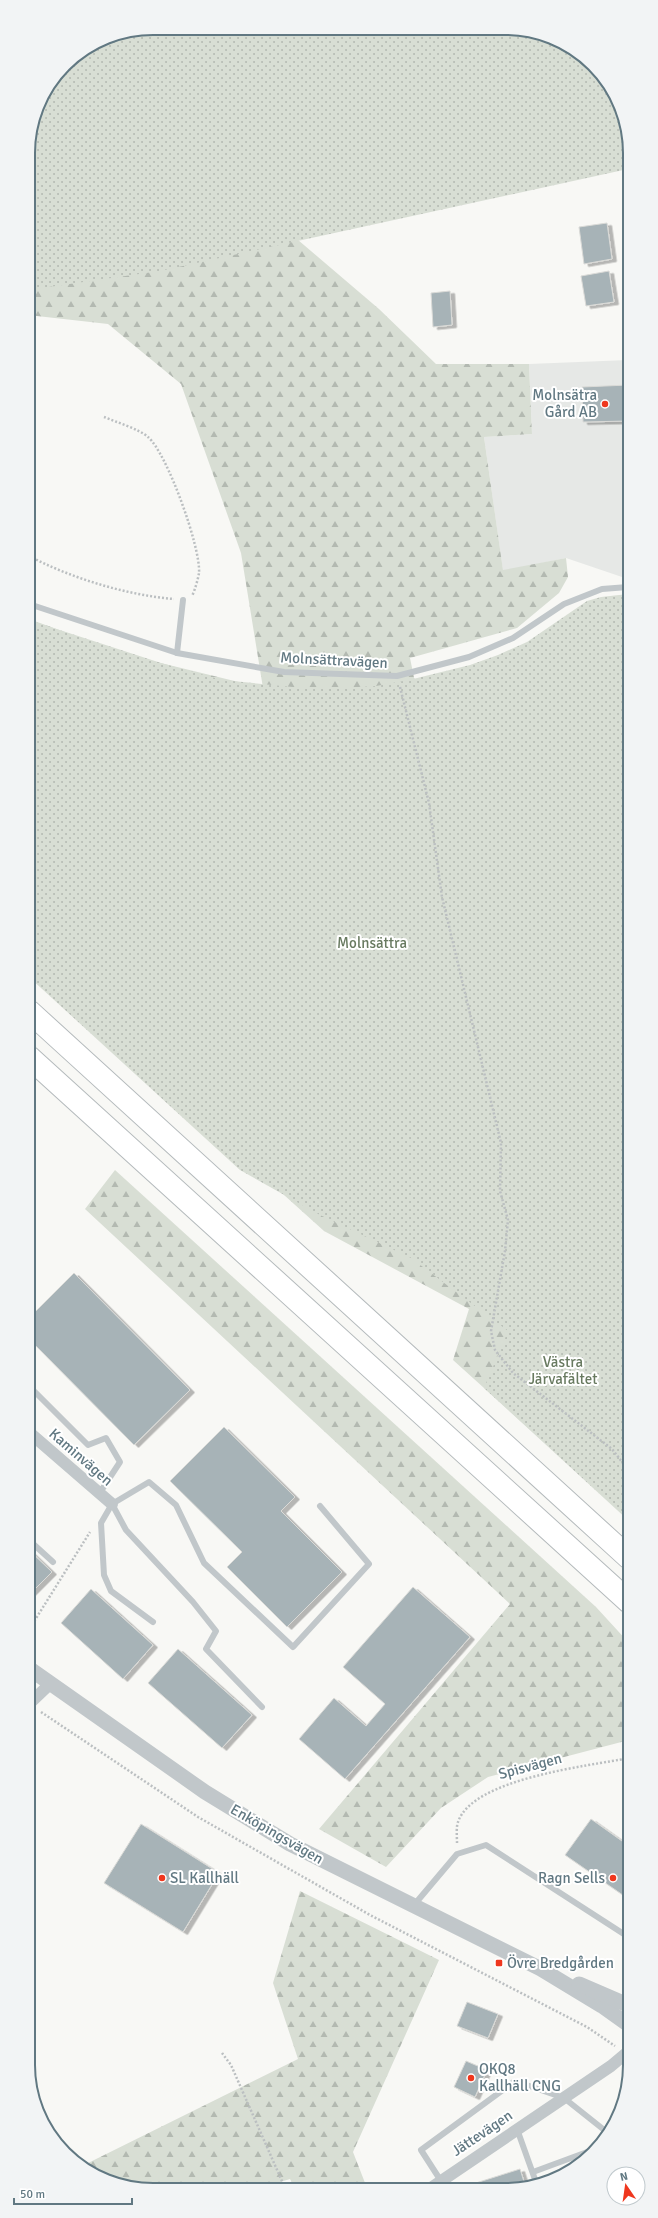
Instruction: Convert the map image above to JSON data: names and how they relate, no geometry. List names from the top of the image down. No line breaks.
{"streets":{"street":["Kaminvägen","Enköpingsvägen","Jättevägen"],"lane":["Molnsättravägen"],"path":["Spisvägen"]},"parks":["Molnsättra","Västra Järvafältet"],"places":{"other":["Molnsätra Gård AB","SL Kallhäll","Ragn Sells","OKQ8 Kallhäll CNG"],"transit":["Övre Bredgården"]},"scale_bar":"50 m","north":"top"}
